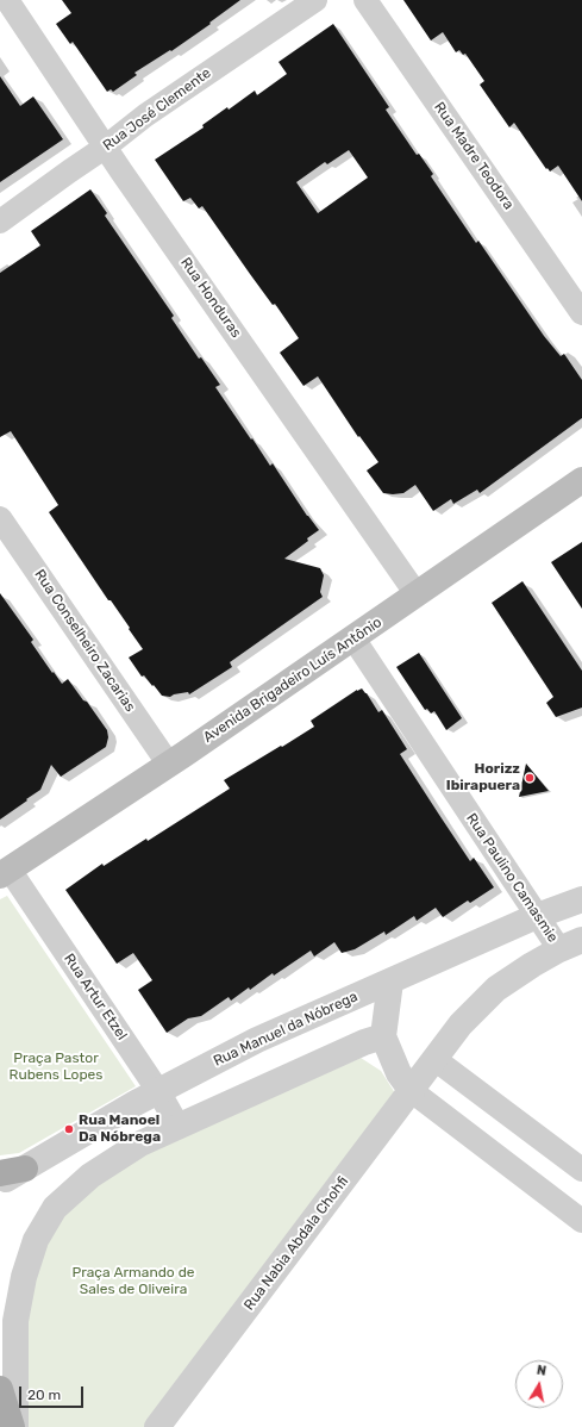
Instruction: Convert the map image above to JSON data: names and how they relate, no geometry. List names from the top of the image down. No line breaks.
{"streets":{"main road":["Avenida Brigadeiro Luís Antônio"],"street":["Rua José Clemente","Rua Madre Teodora","Rua Honduras","Rua Conselheiro Zacarias","Rua Paulino Camasmie","Rua Artur Etzel","Rua Manuel da Nóbrega","Rua Nabia Abdala Chohfi"]},"crossings":[["Rua José Clemente","Rua Honduras"],["Rua Honduras","Avenida Brigadeiro Luís Antônio"],["Rua Conselheiro Zacarias","Avenida Brigadeiro Luís Antônio"],["Avenida Brigadeiro Luís Antônio","Rua Paulino Camasmie"],["Avenida Brigadeiro Luís Antônio","Rua Artur Etzel"],["Rua Paulino Camasmie","Rua Manuel da Nóbrega"],["Rua Artur Etzel","Rua Manuel da Nóbrega"]],"parks":["Praça Pastor Rubens Lopes","Praça Armando de Sales de Oliveira"],"places":["Horizz Ibirapuera","Rua Manoel Da Nóbrega"],"scale_bar":"20 m","north":"top"}
